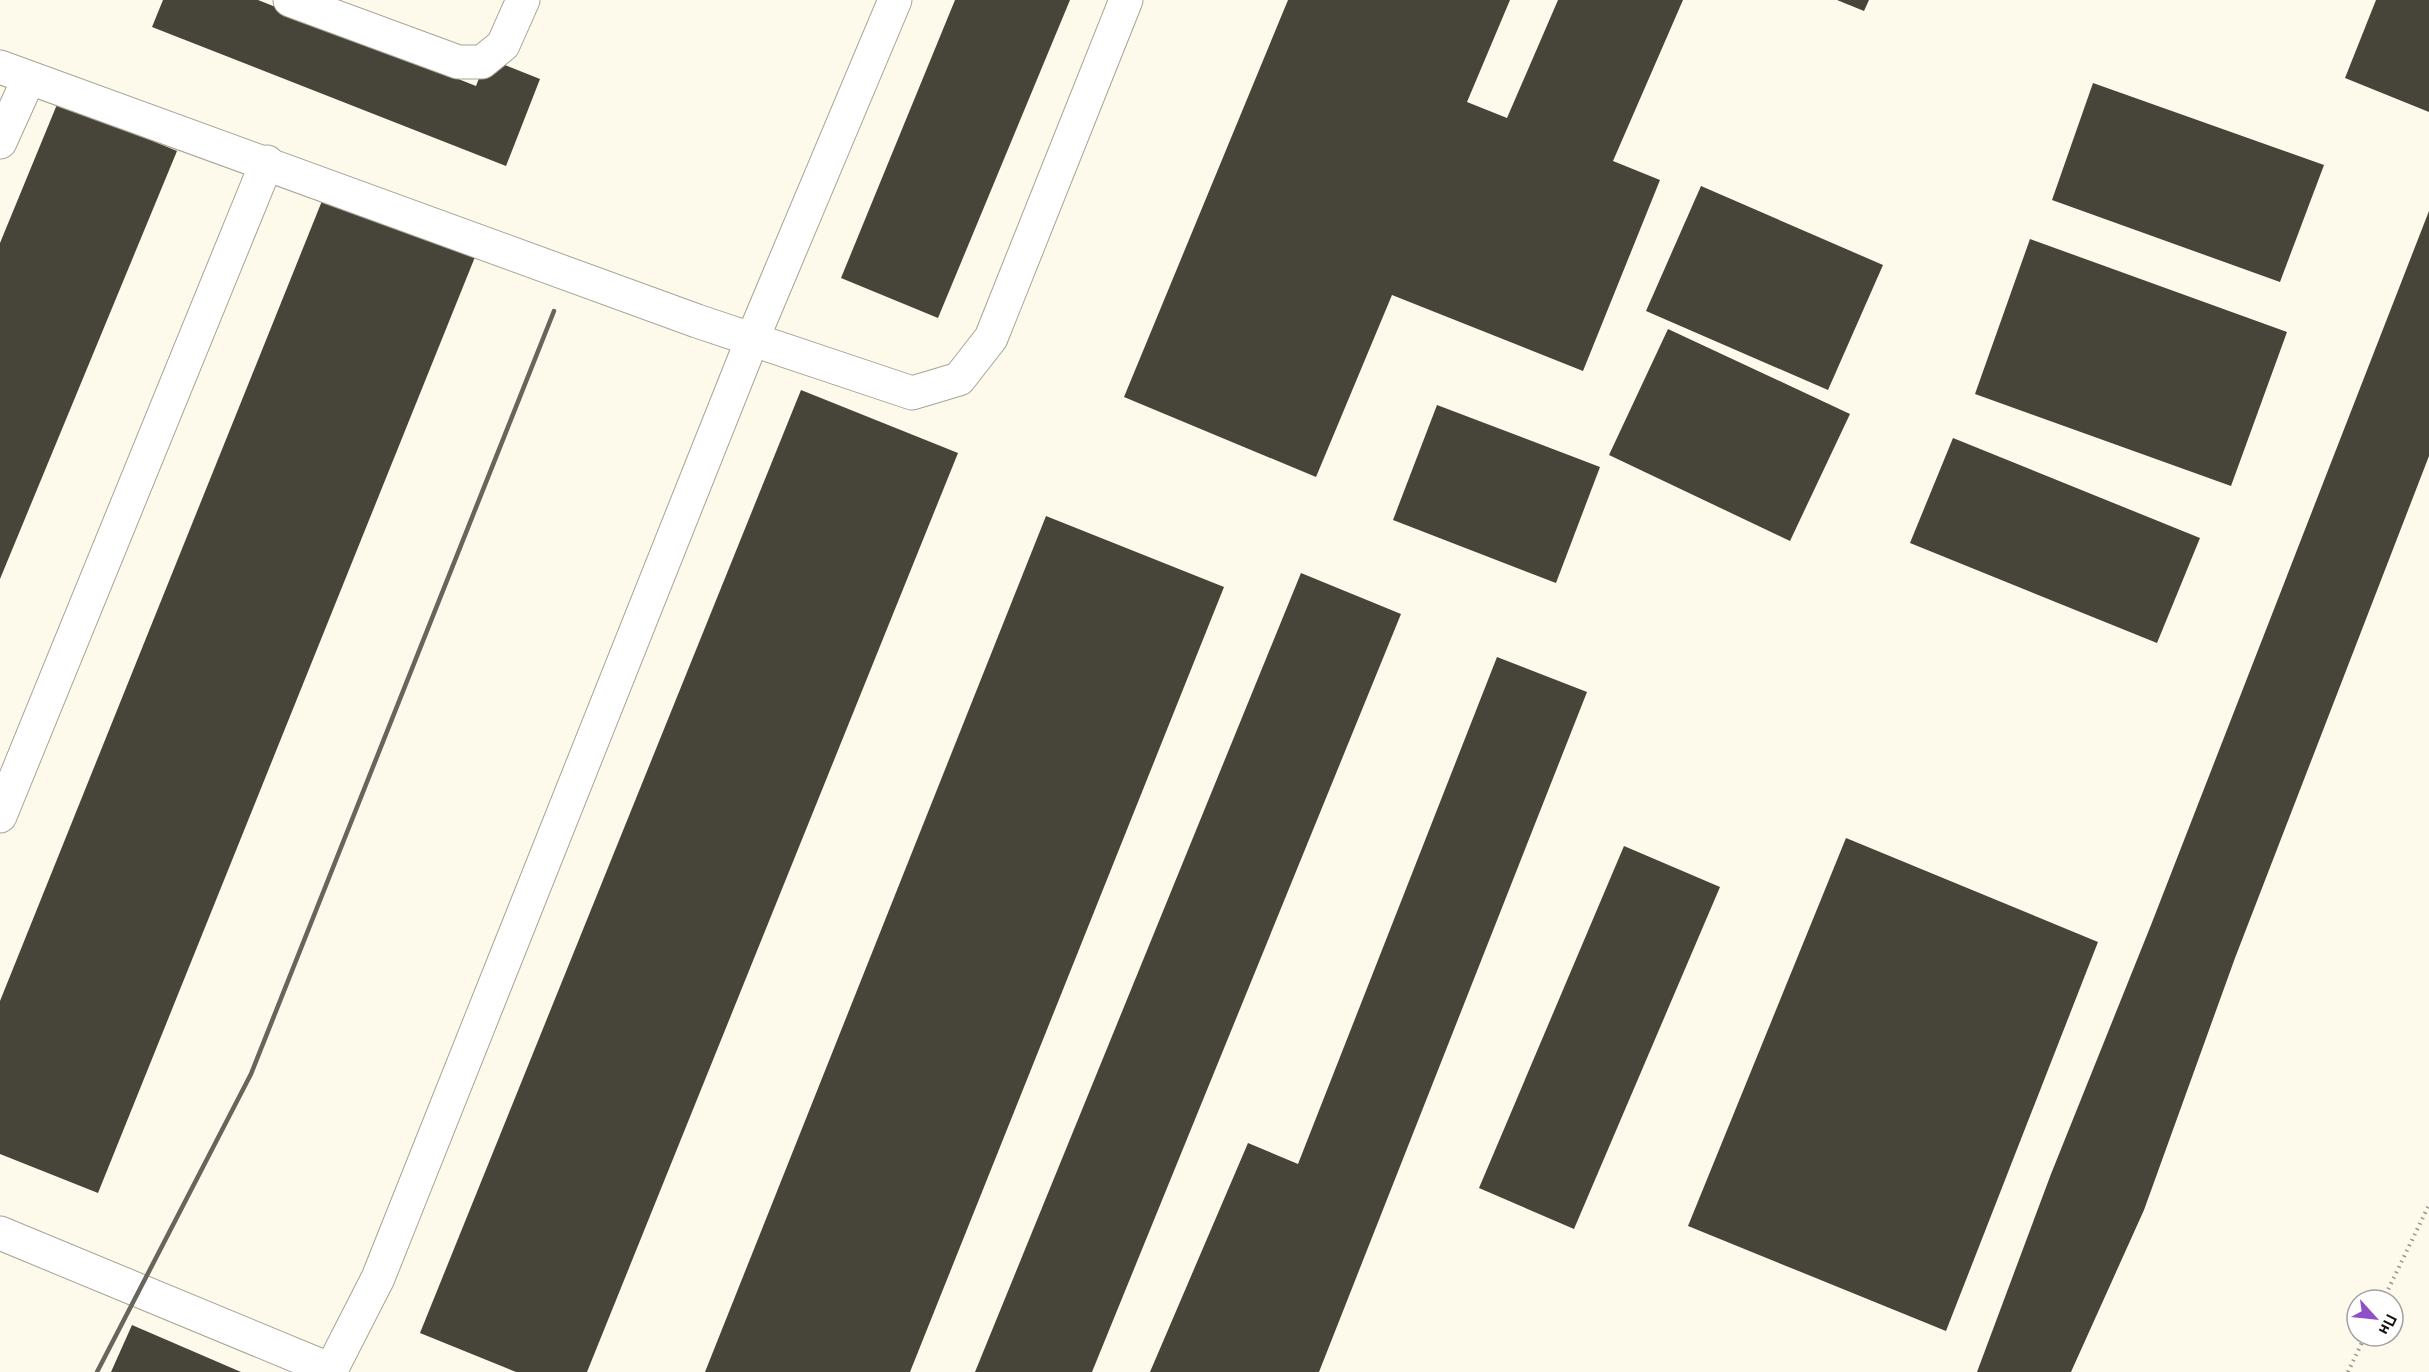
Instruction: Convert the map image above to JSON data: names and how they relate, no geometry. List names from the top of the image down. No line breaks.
{"north":"bottom right"}
